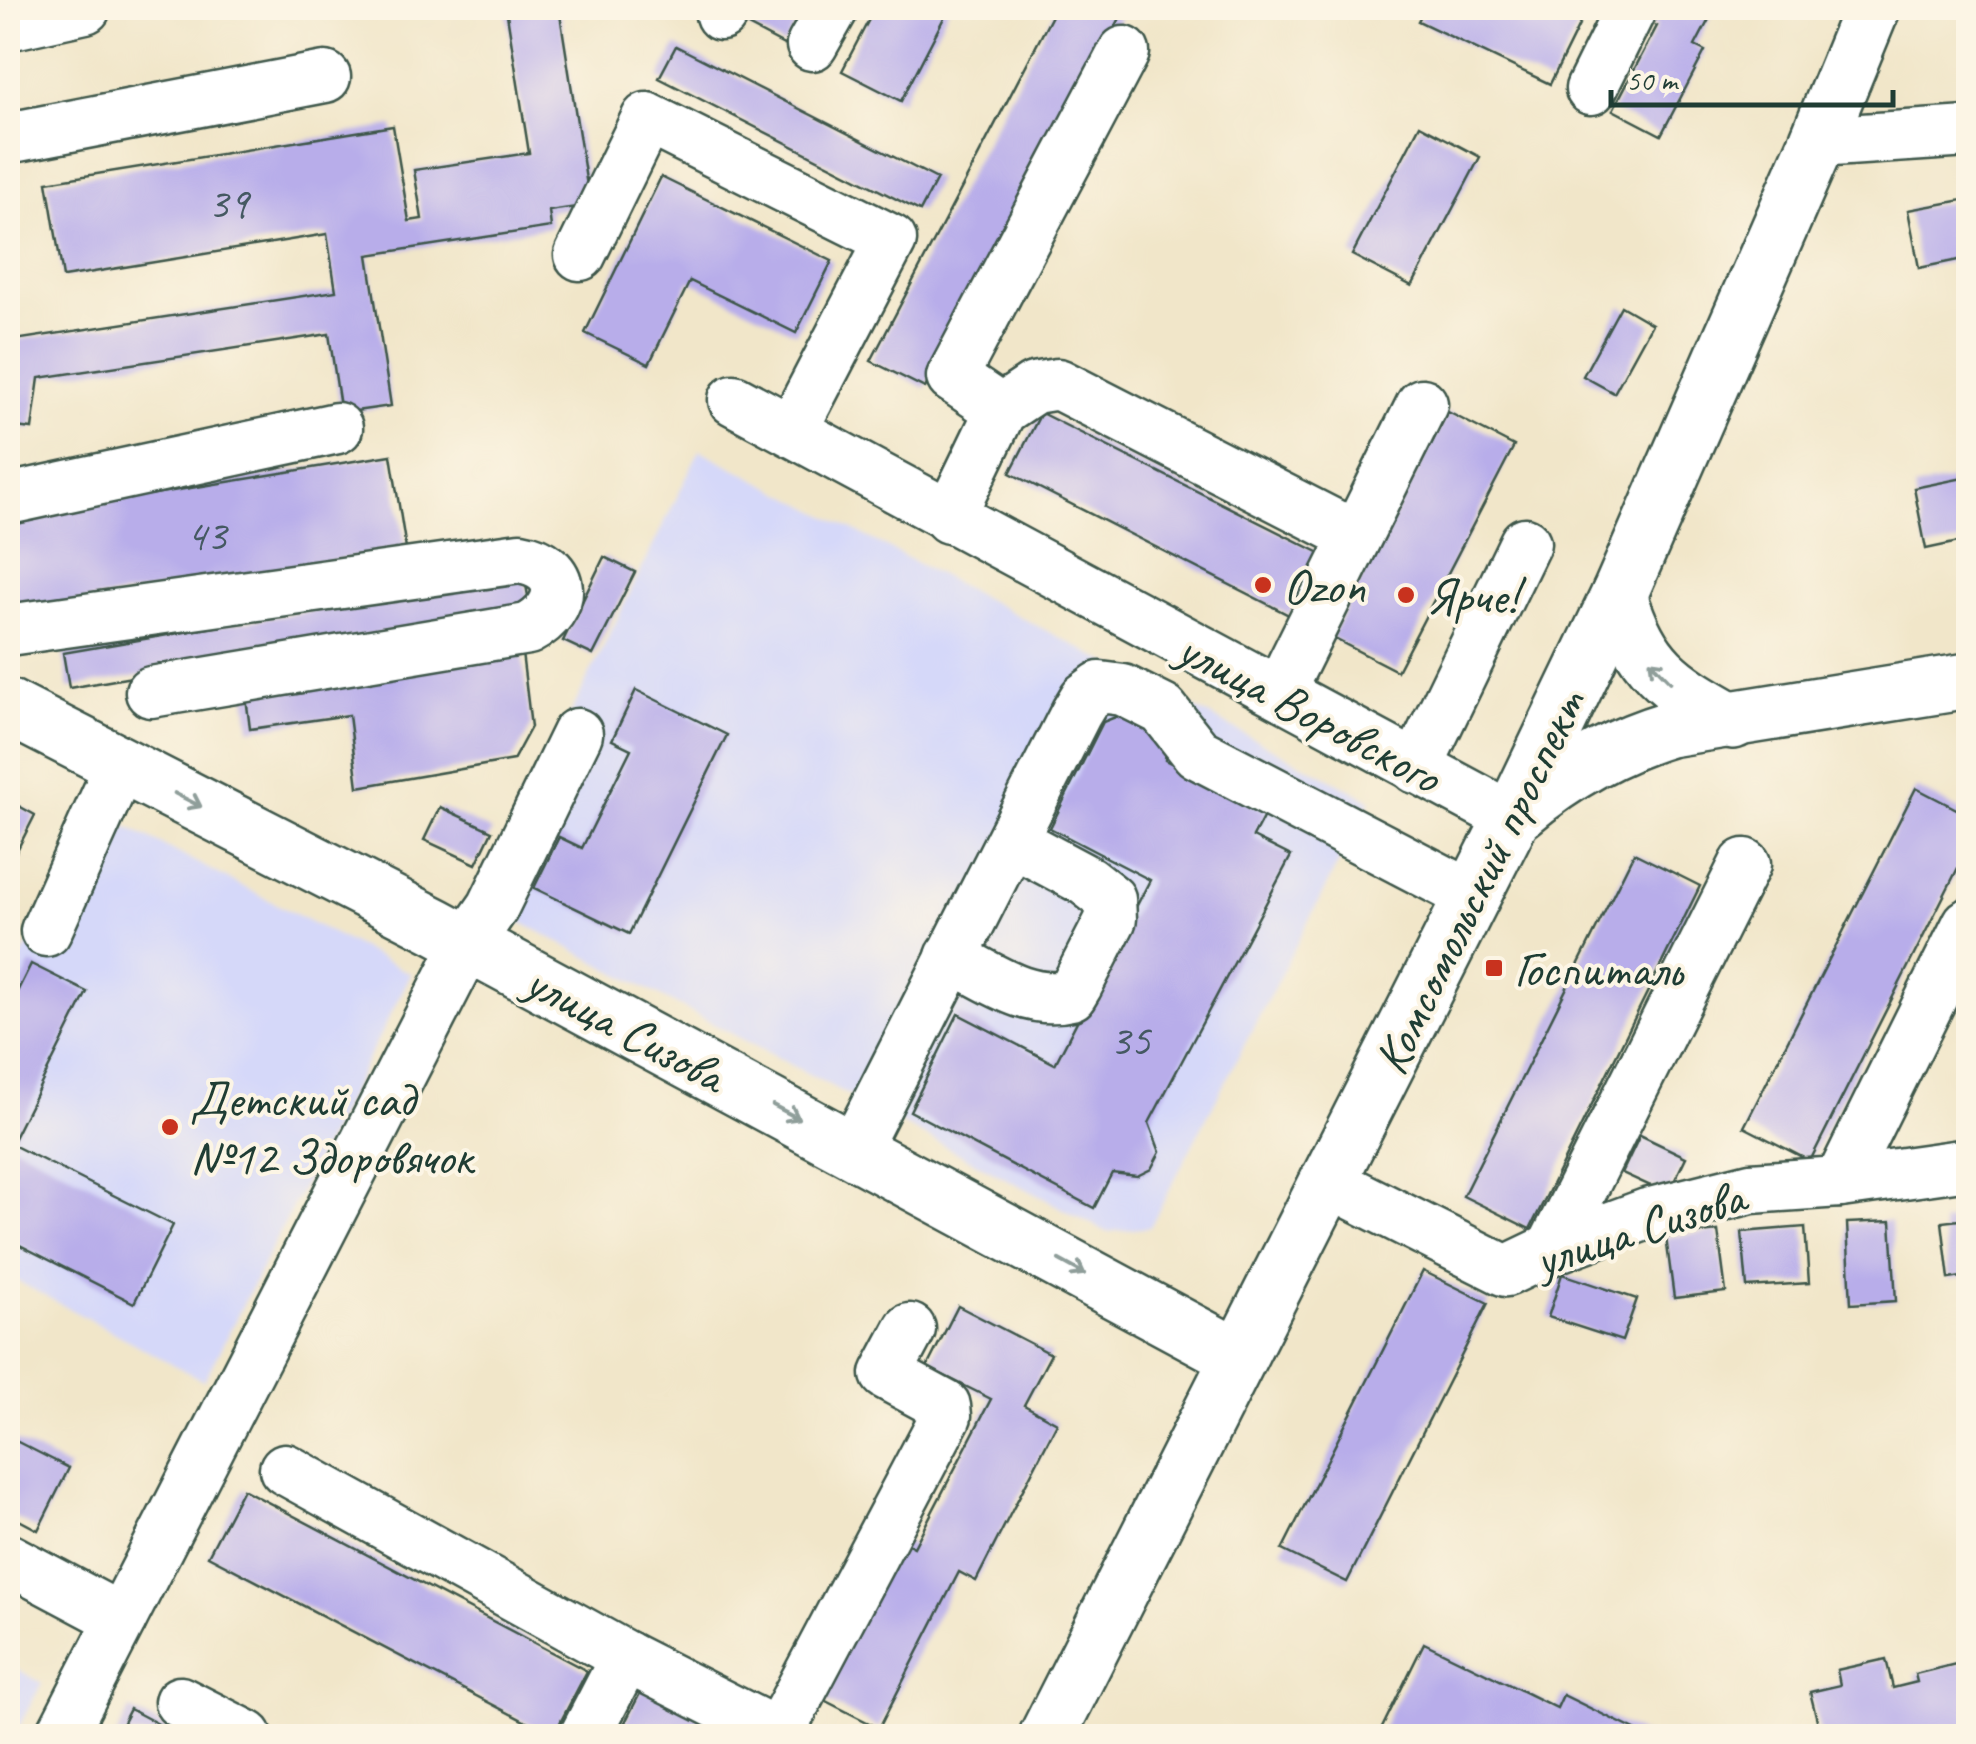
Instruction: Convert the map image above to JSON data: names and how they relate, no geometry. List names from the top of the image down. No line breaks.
{"streets":{"main road":["Комсомольский проспект","улица Сизова"],"street":["улица Воровского"]},"crossings":[["улица Воровского","Комсомольский проспект"],["Комсомольский проспект","улица Сизова"]],"one_way":["улица Сизова"],"places":{"other":["Ozon","Ярче!","Детский сад №12 Здоровячок"],"transit":["Госпиталь"]},"house_numbers":["39","43","35"],"scale_bar":"50 m"}
